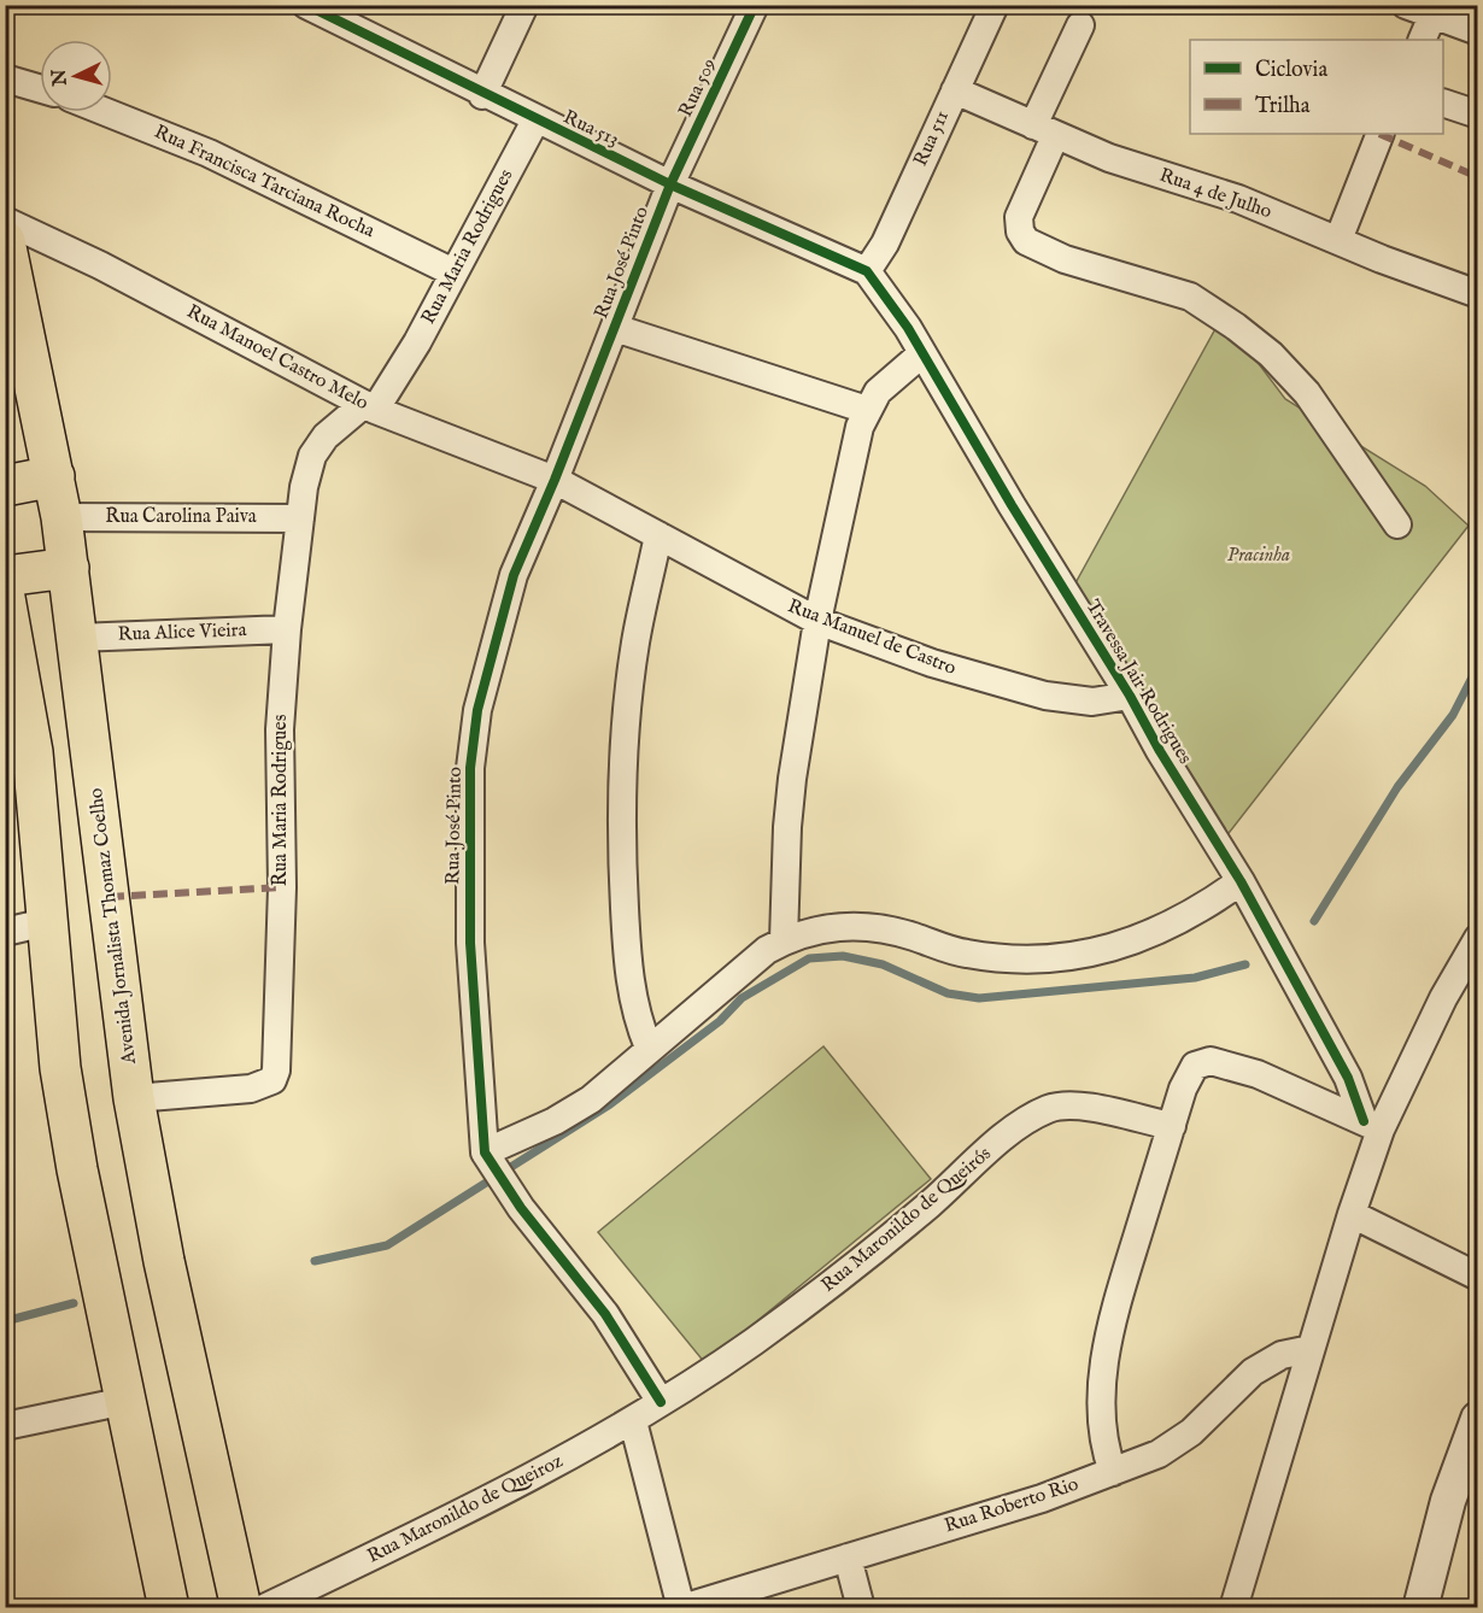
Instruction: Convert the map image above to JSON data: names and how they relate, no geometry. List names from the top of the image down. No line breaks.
{"streets":{"main road":["Avenida Jornalista Thomaz Coelho"],"street":["Rua 509","Rua 513","Rua 511","Rua Francisca Tarciana Rocha","Rua 4 de Julho","Rua Maria Rodrigues","Rua José Pinto","Rua Manoel Castro Melo","Rua Carolina Paiva","Rua Alice Vieira","Rua Manuel de Castro","Travessa Jair Rodrigues","Rua Maronildo de Queirós","Rua Roberto Rio","Rua Maronildo de Queiroz"]},"crossings":[["Rua 509","Rua 513"],["Rua 509","Rua José Pinto"],["Rua 513","Rua 511"],["Rua 513","Rua Maria Rodrigues"],["Rua 513","Rua José Pinto"],["Rua 513","Travessa Jair Rodrigues"],["Rua 511","Rua 4 de Julho"],["Rua 511","Travessa Jair Rodrigues"],["Rua Francisca Tarciana Rocha","Rua Maria Rodrigues"],["Rua Maria Rodrigues","Rua Manoel Castro Melo"],["Rua Maria Rodrigues","Rua Carolina Paiva"],["Rua Maria Rodrigues","Rua Alice Vieira"],["Rua Maria Rodrigues","Avenida Jornalista Thomaz Coelho"],["Rua José Pinto","Rua Manoel Castro Melo"],["Rua José Pinto","Rua Manuel de Castro"],["Rua Manoel Castro Melo","Rua Manuel de Castro"],["Rua Carolina Paiva","Avenida Jornalista Thomaz Coelho"],["Rua Alice Vieira","Avenida Jornalista Thomaz Coelho"],["Rua Manuel de Castro","Travessa Jair Rodrigues"],["Rua Maronildo de Queirós","Rua Maronildo de Queiroz"]],"parks":["Pracinha"],"legend":["Ciclovia","Trilha"],"north":"left"}
